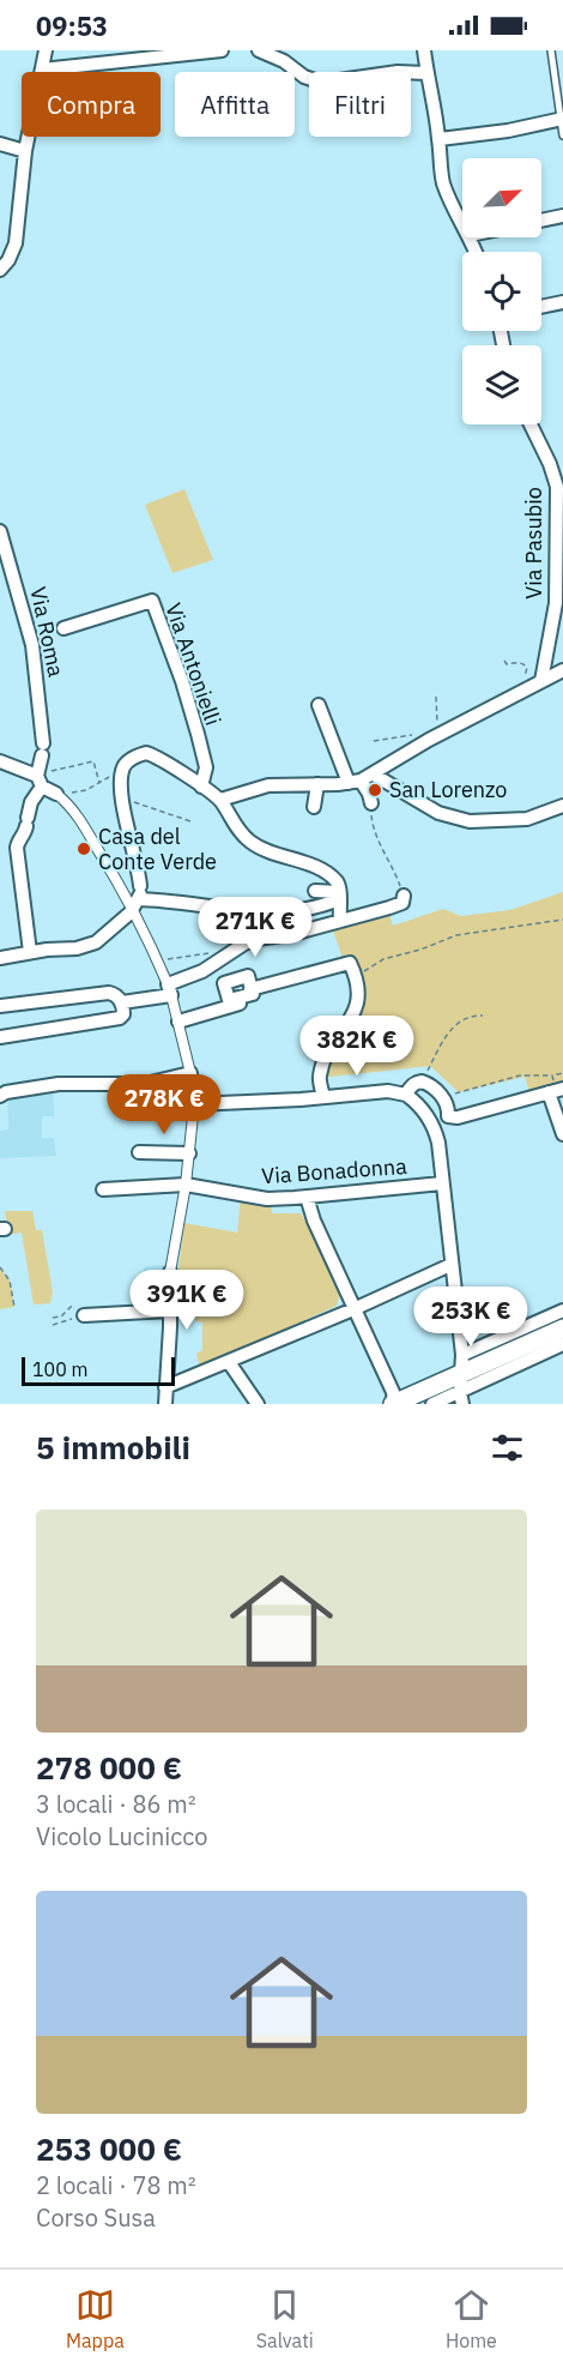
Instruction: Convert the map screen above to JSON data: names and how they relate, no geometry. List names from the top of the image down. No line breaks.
{"streets":{"street":["Via Pasubio","Via Roma","Via Antonielli","Via Bonadonna"]},"places":["San Lorenzo","Casa del Conte Verde"],"scale_bar":"100 m","north":"top right","page":{"status":"09:53","chip":["Compra","Affitta","Filtri"],"price":["271K €","382K €","278K €","391K €","253K €"],"scale":"100 m","heading":"5 immobili","list":[{"name":"278 000 €","note":"3 locali · 86 m² · Vicolo Lucinicco"},{"name":"253 000 €","note":"2 locali · 78 m² · Corso Susa"}],"tabs":["Mappa","Salvati","Home"]}}
